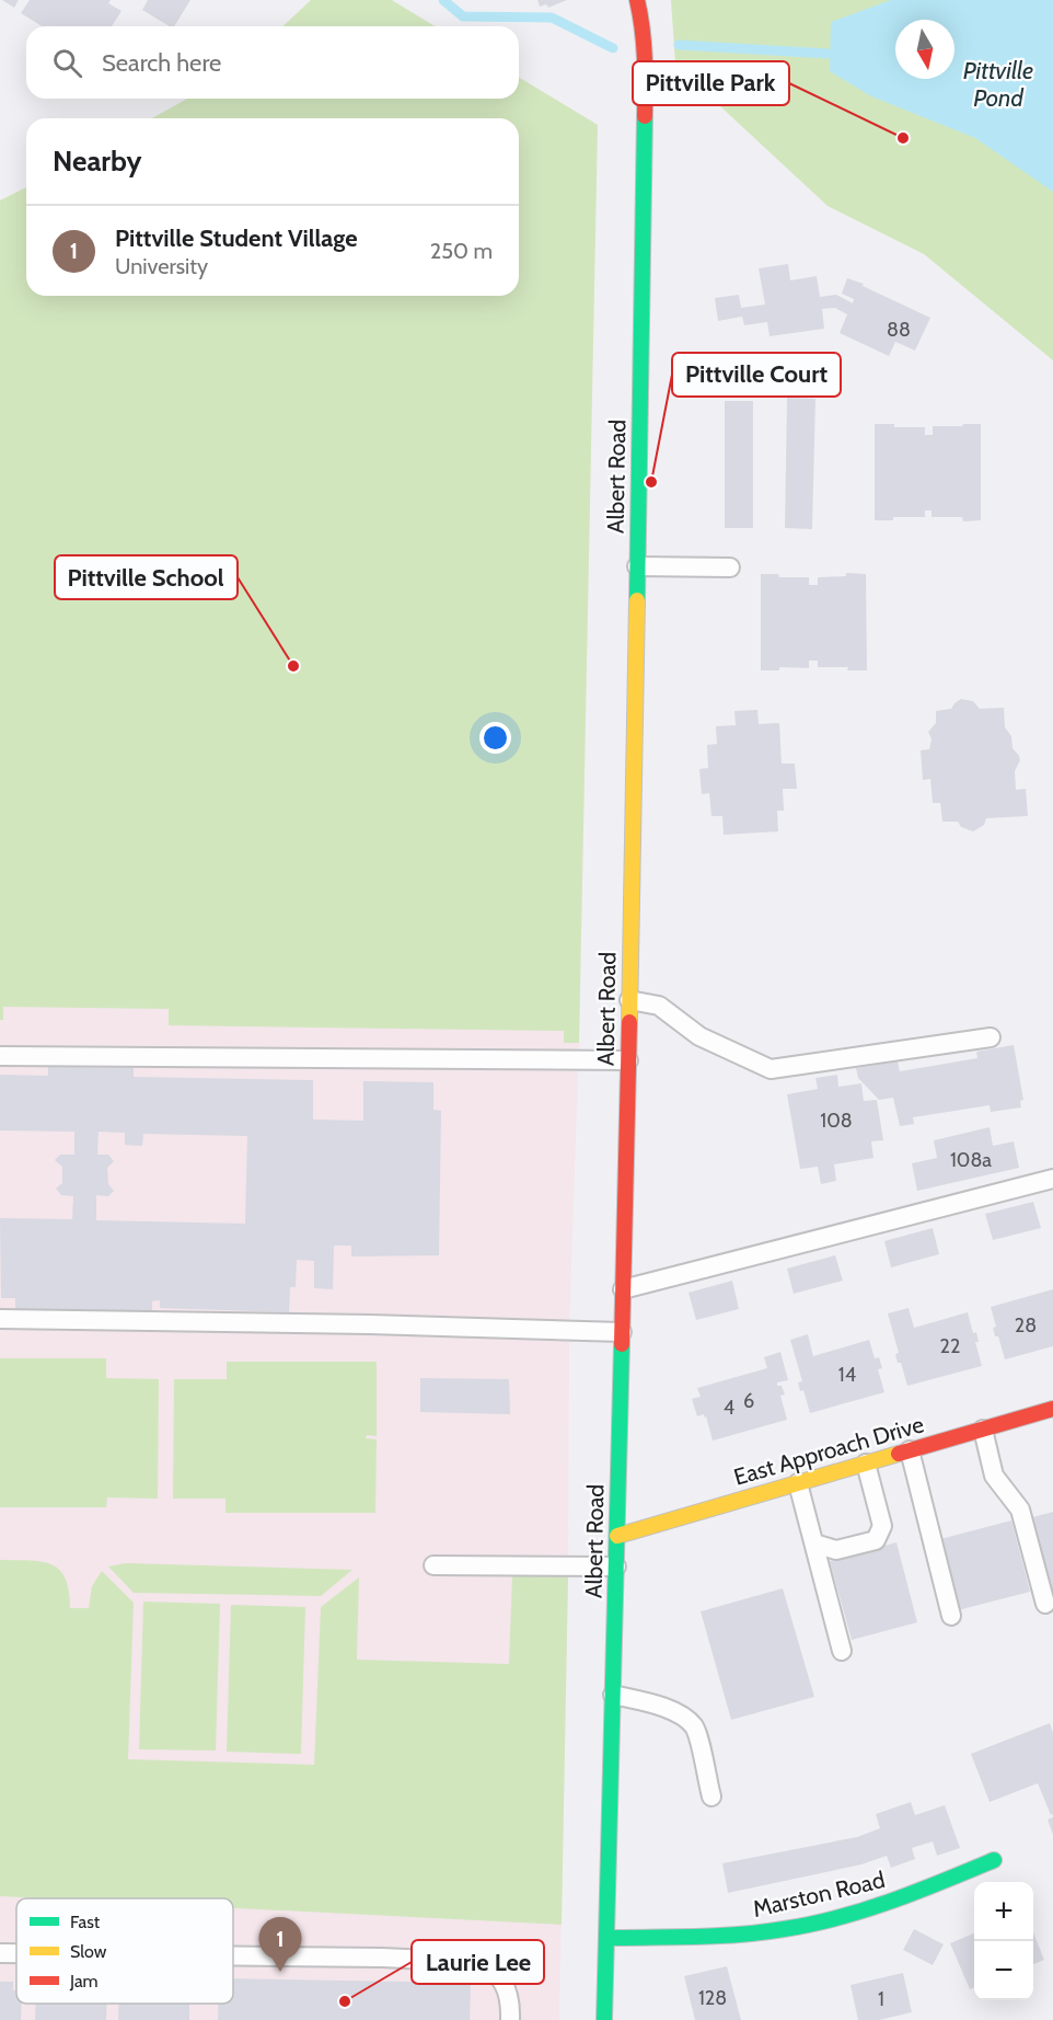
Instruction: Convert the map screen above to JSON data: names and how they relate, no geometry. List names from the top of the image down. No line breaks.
{"streets":{"street":["Albert Road","East Approach Drive","Marston Road"]},"crossings":[["Albert Road","East Approach Drive"],["Albert Road","Marston Road"]],"water":["Pittville Pond"],"places":["Pittville Park","Pittville Court","Pittville School","Laurie Lee"],"house_numbers":["88","108","108a","28","22","14","6","4","128","1"],"legend":["Fast","Slow","Jam"],"north":"bottom","page":{"search":"Search here","heading":"Nearby","list":[{"mark":"1","name":"Pittville Student Village","note":"University","value":"250 m"}],"map_buttons":["+","−"],"pins":"1"}}
